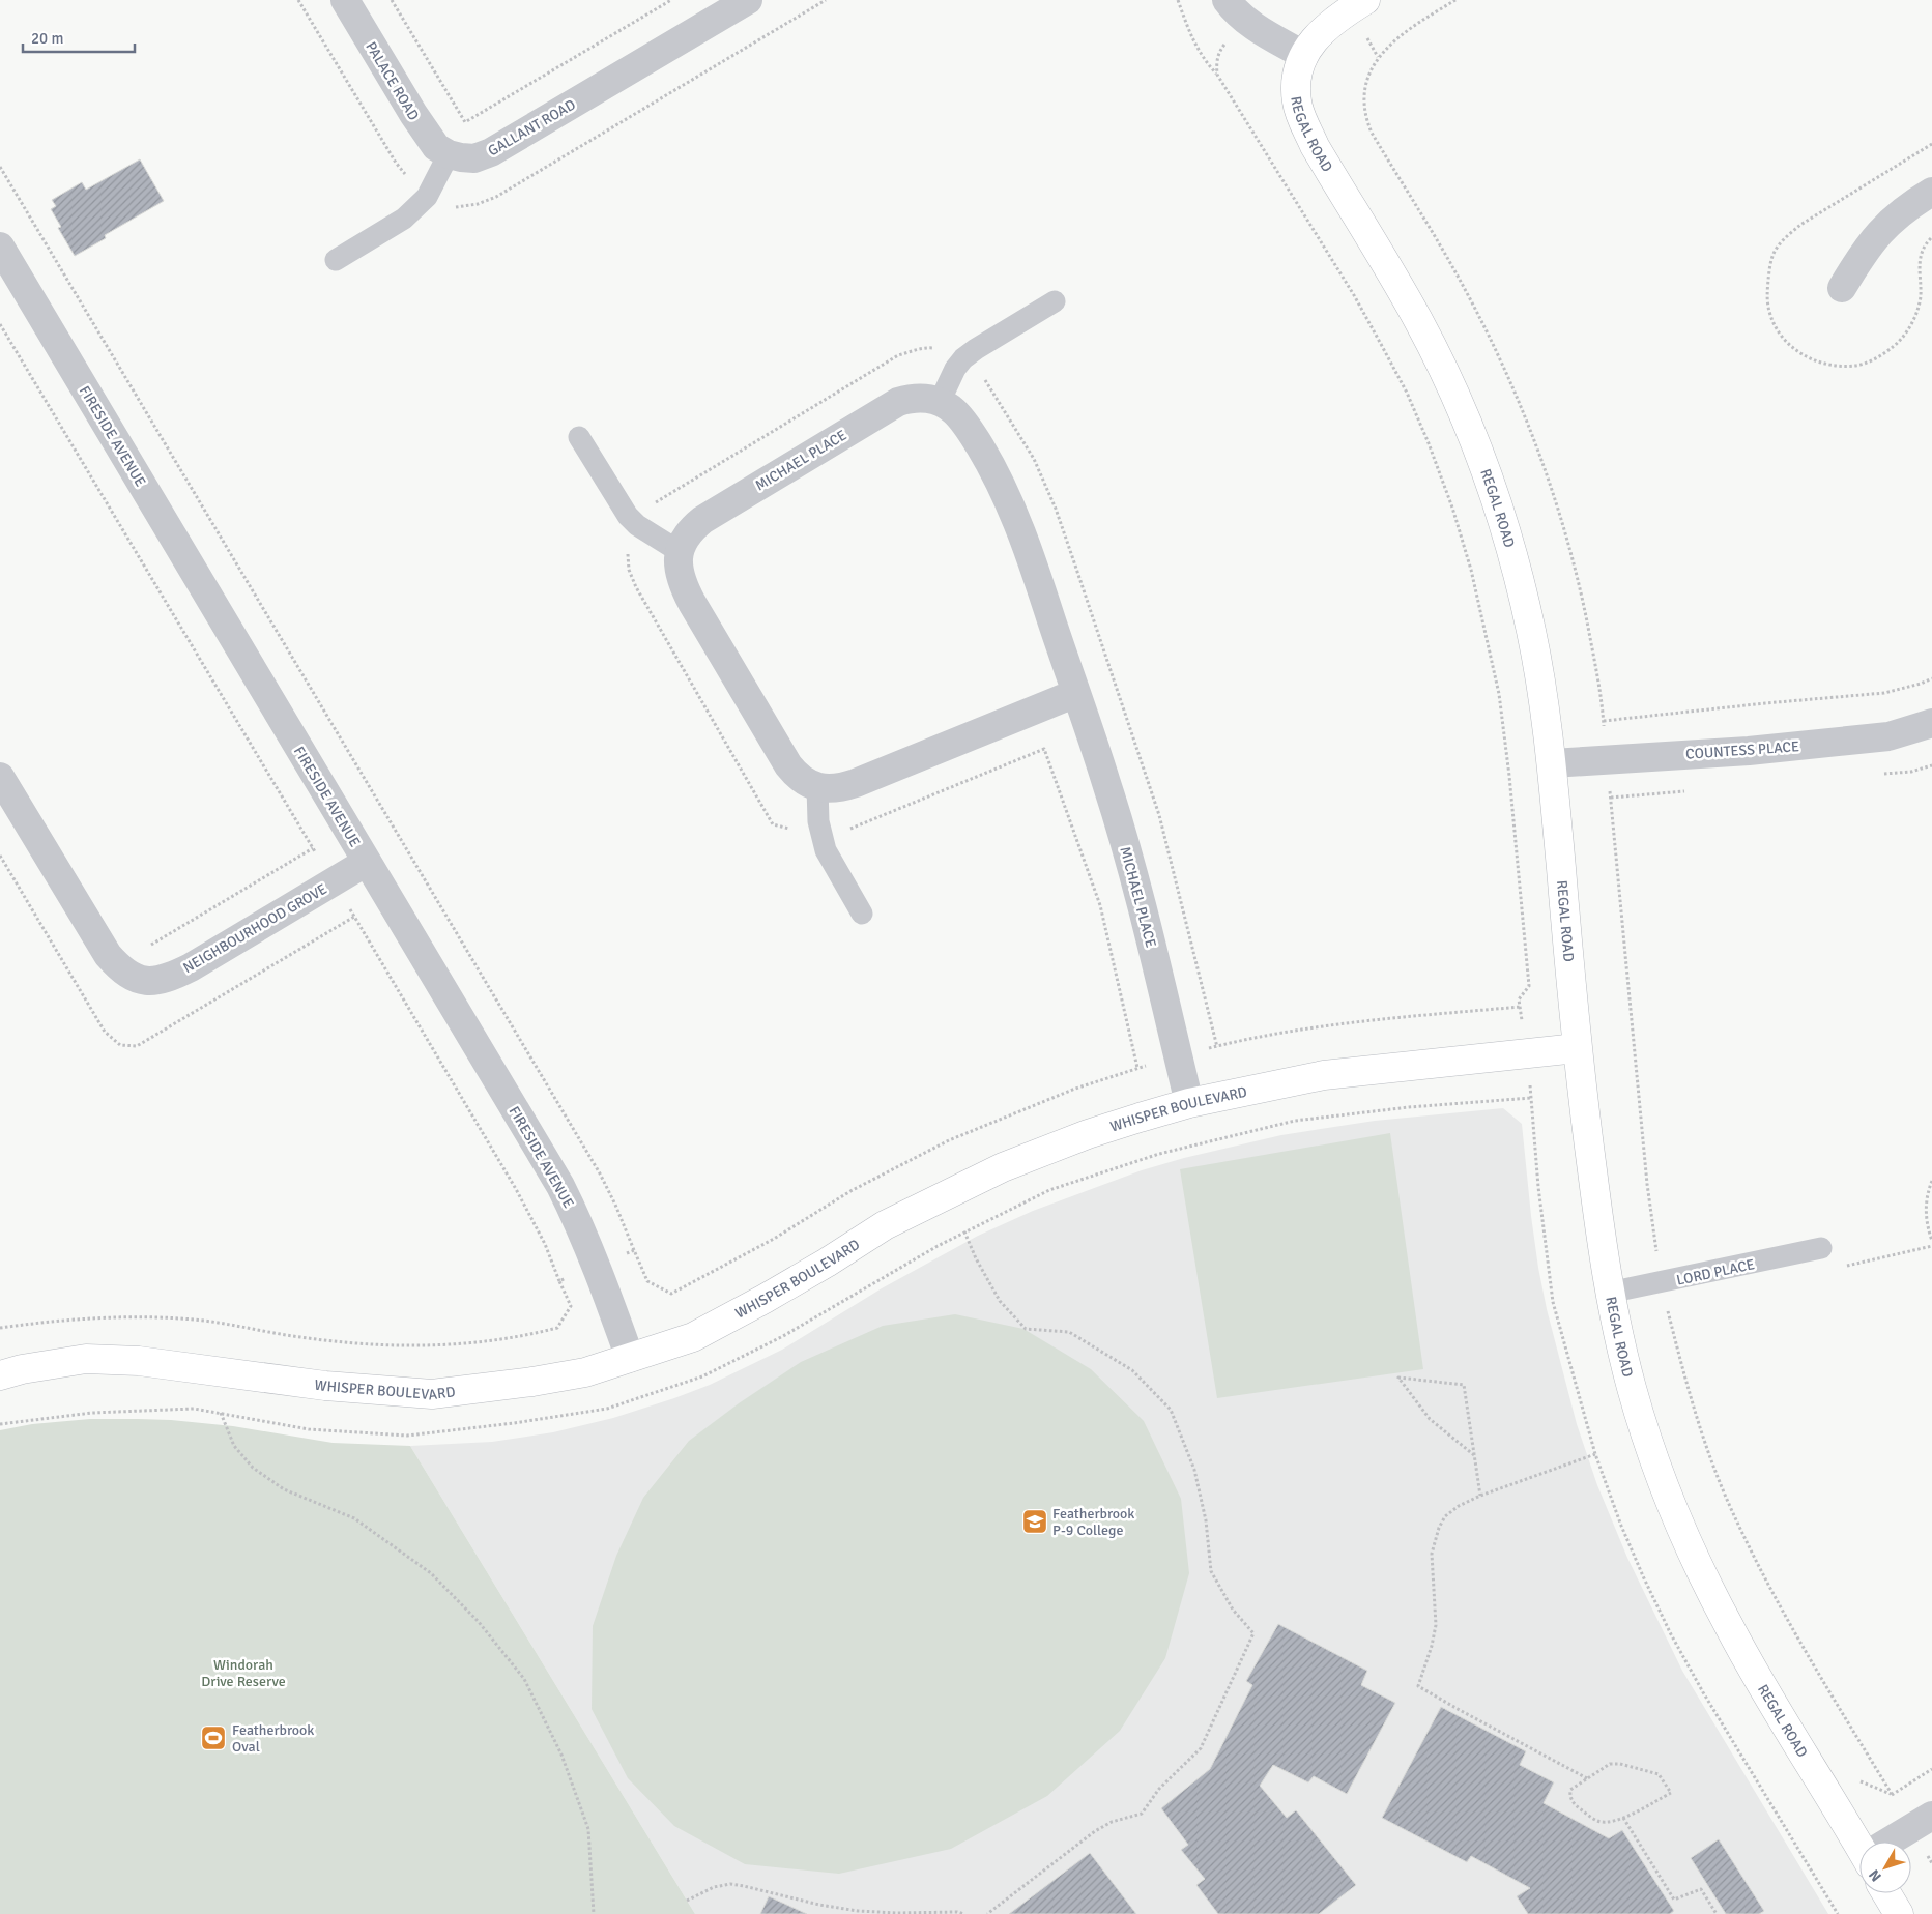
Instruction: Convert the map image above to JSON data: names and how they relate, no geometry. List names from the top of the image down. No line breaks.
{"streets":{"street":["PALACE ROAD","GALLANT ROAD","REGAL ROAD","FIRESIDE AVENUE","MICHAEL PLACE","COUNTESS PLACE","NEIGHBOURHOOD GROVE","WHISPER BOULEVARD"],"lane":["LORD PLACE"]},"crossings":[["PALACE ROAD","GALLANT ROAD"],["REGAL ROAD","COUNTESS PLACE"],["REGAL ROAD","WHISPER BOULEVARD"],["REGAL ROAD","LORD PLACE"],["FIRESIDE AVENUE","NEIGHBOURHOOD GROVE"],["FIRESIDE AVENUE","WHISPER BOULEVARD"],["MICHAEL PLACE","WHISPER BOULEVARD"]],"parks":["Windorah Drive Reserve"],"places":{"school or university":["Featherbrook P-9 College"],"sports":["Featherbrook Oval"]},"scale_bar":"20 m","north":"bottom left"}
